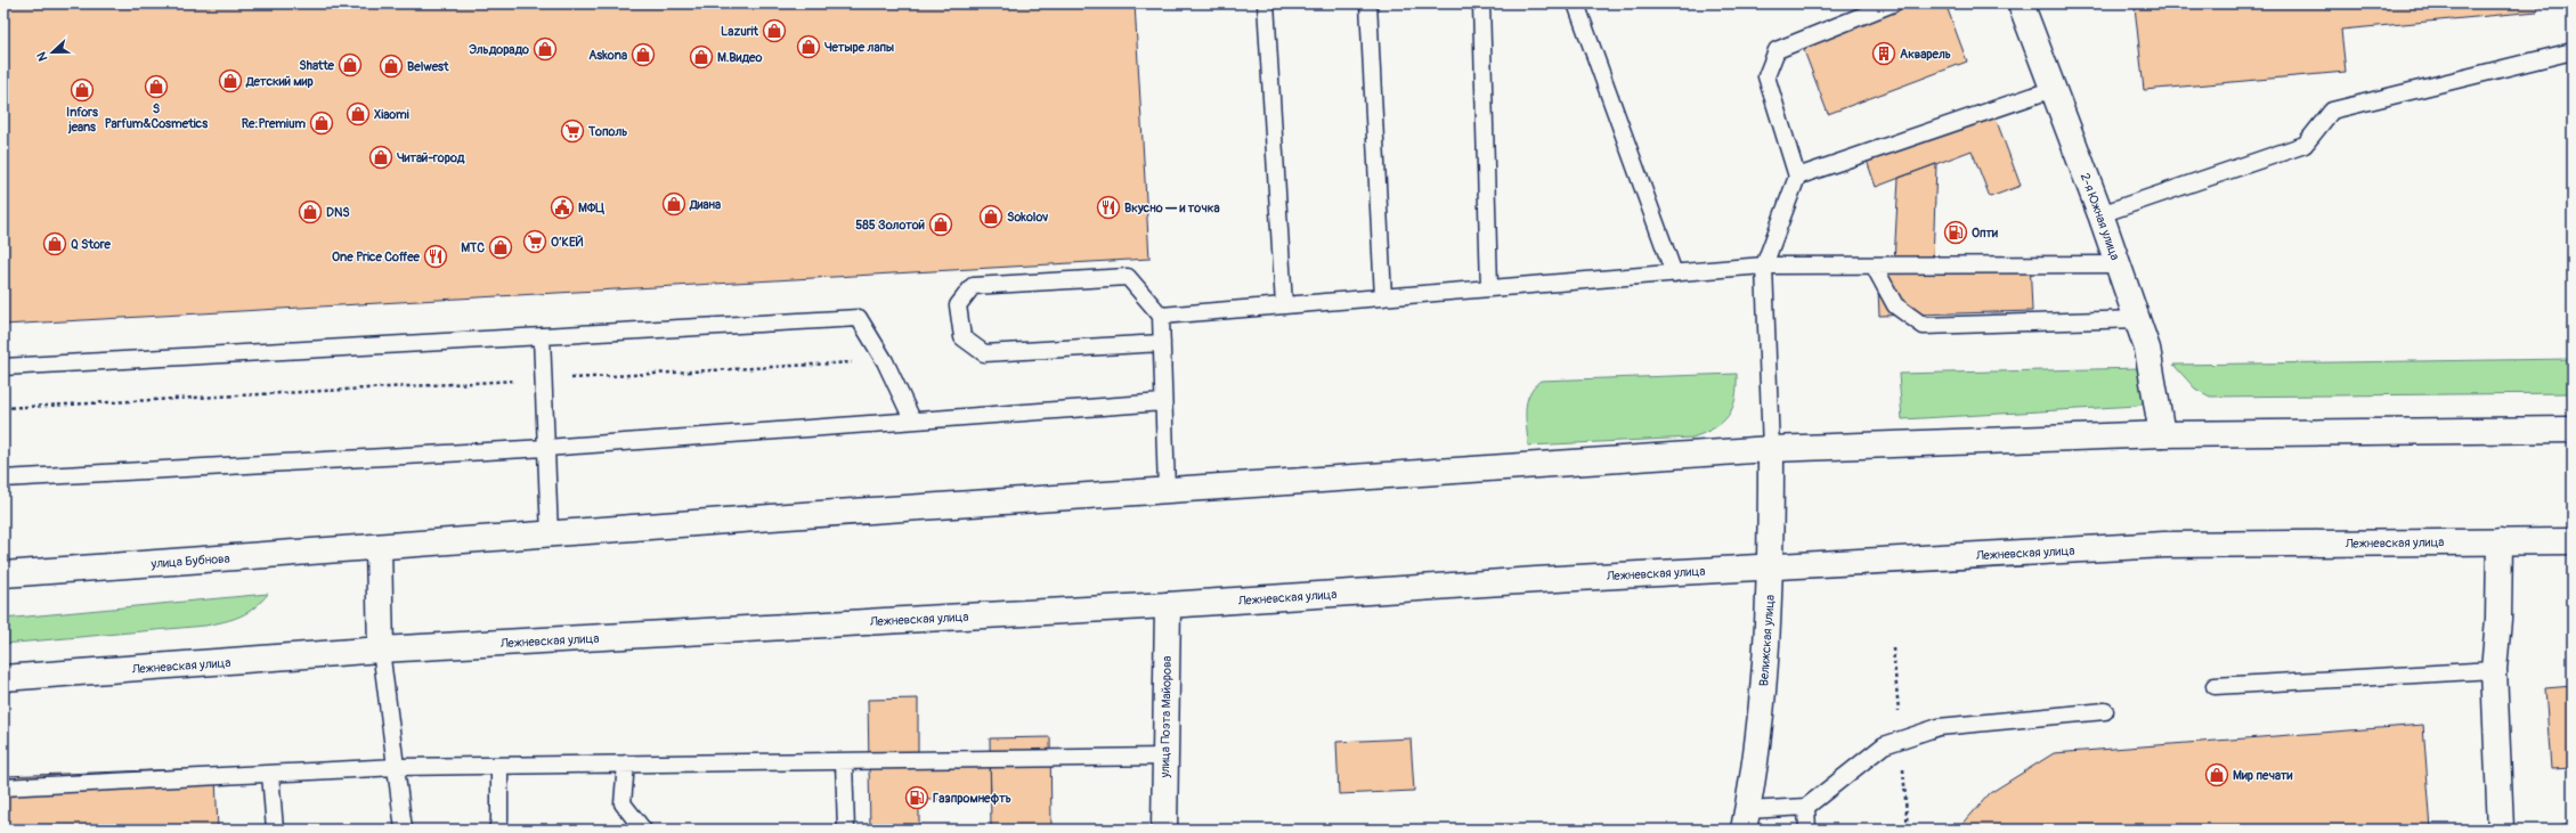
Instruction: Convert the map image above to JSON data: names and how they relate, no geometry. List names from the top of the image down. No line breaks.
{"streets":{"main road":["2-я Южная улица","Лежневская улица","улица Бубнова","Велижская улица","улица Поэта Майорова"]},"crossings":[["Лежневская улица","Велижская улица"],["Лежневская улица","улица Поэта Майорова"]],"places":{"shop":["Lazurit","Четыре лапы","Эльдорадо","Askona","М.Видео","Shatte","Belwest","Детский мир","S Parfum&Cosmetics","Infors jeans","Xiaomi","Re:Premium","Читай-город","Диана","DNS","Sokolov","585 Золотой","Q Store","МТС","Мир печати"],"building":["Акварель"],"supermarket":["Тополь","О’КЕЙ"],"public building":["МФЦ"],"restaurant":["Вкусно — и точка","One Price Coffee"],"fuel station":["Опти","Газпромнефть"]},"north":"left"}
